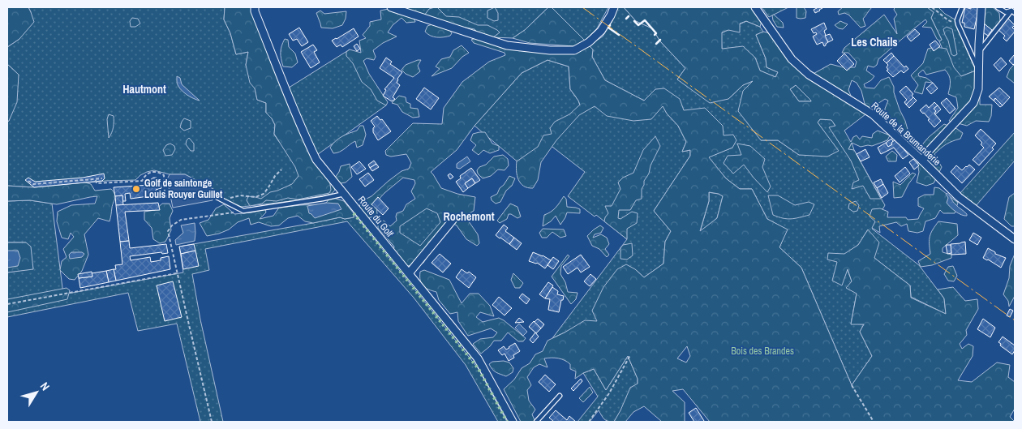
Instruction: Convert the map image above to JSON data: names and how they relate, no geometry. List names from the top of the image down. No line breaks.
{"streets":{"street":["Route de la Brumanderie","Route du Golf"]},"districts":["Les Chails","Hautmont","Rochemont"],"parks":["Bois des Brandes"],"places":["Golf de saintonge Louis Rouyer Guillet"],"north":"top right"}
